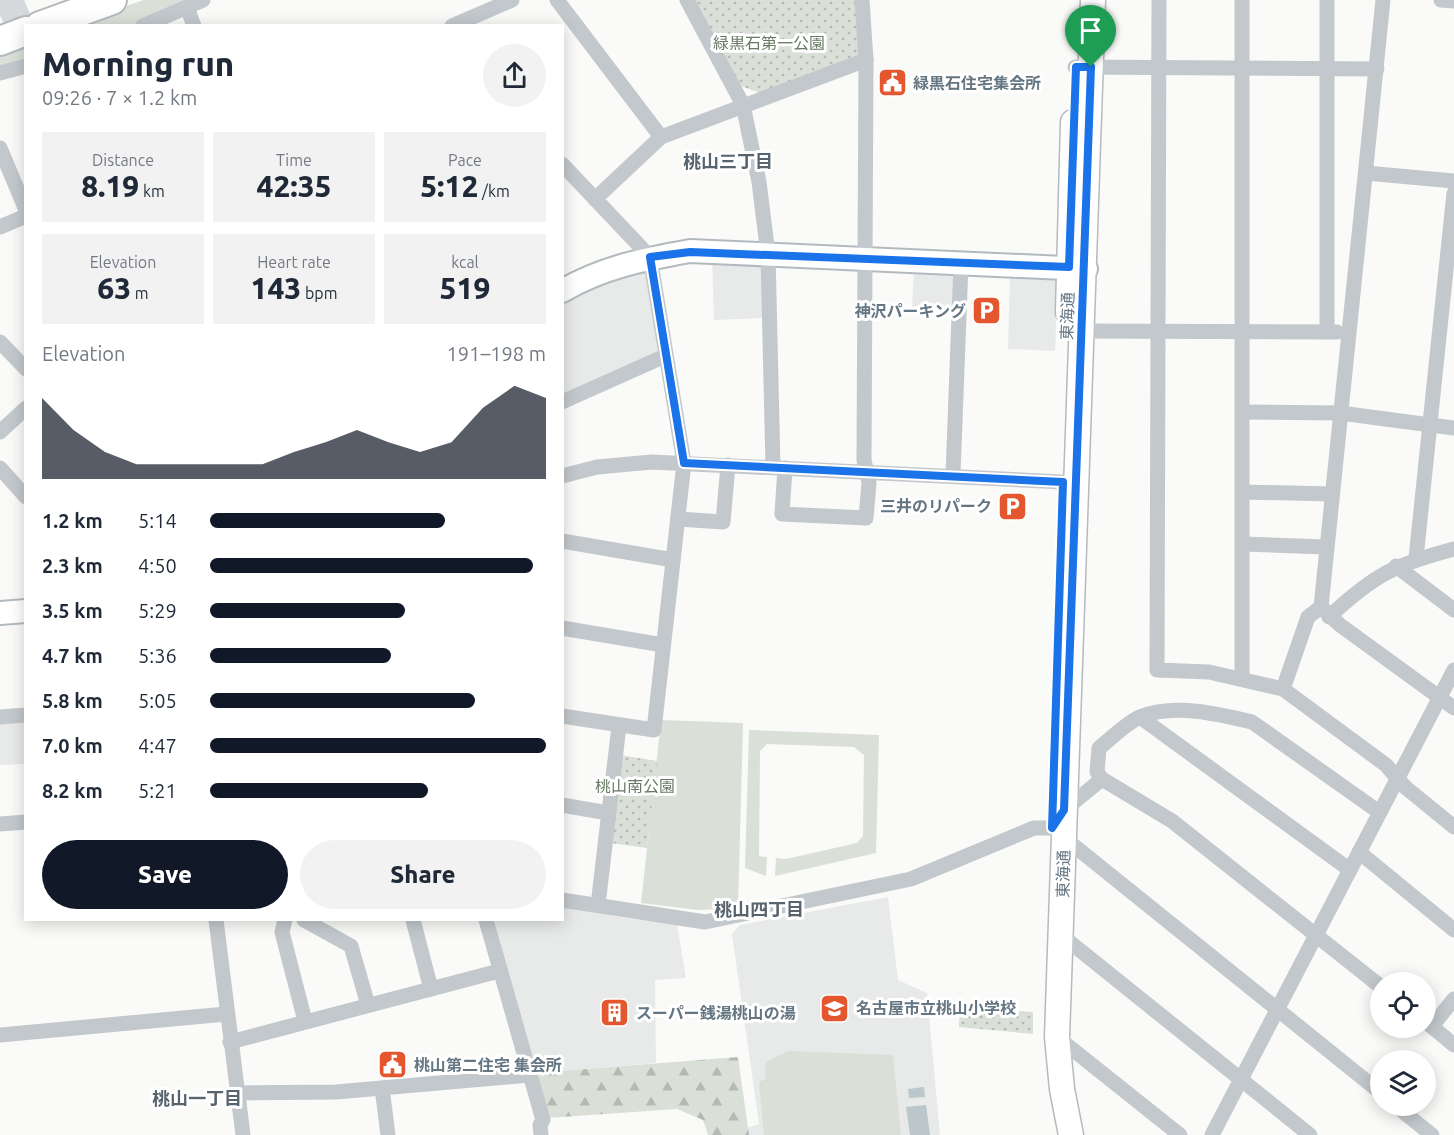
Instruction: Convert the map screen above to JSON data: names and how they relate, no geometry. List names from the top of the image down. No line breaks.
{"streets":{"main road":["東海通"]},"districts":["桃山三丁目","桃山四丁目","桃山一丁目"],"parks":["緑黒石第一公園","桃山南公園"],"places":{"public building":["緑黒石住宅集会所","桃山第二住宅 集会所"],"parking":["神沢パーキング","三井のリパーク"],"school or university":["名古屋市立桃山小学校"],"building":["スーパー銭湯桃山の湯"]},"page":{"heading":["Morning run","09:26 · 7 × 1.2 km"],"stats":[["Distance","8.19 km"],["Time","42:35"],["Pace","5:12 /km"],["Elevation","63 m"],["Heart rate","143 bpm"],["kcal","519"]],"chart":["Elevation","191–198 m"],"list":[{"name":"1.2 km","note":"5:14"},{"name":"2.3 km","note":"4:50"},{"name":"3.5 km","note":"5:29"},{"name":"4.7 km","note":"5:36"},{"name":"5.8 km","note":"5:05"},{"name":"7.0 km","note":"4:47"},{"name":"8.2 km","note":"5:21"}],"buttons":["Save","Share"]}}
